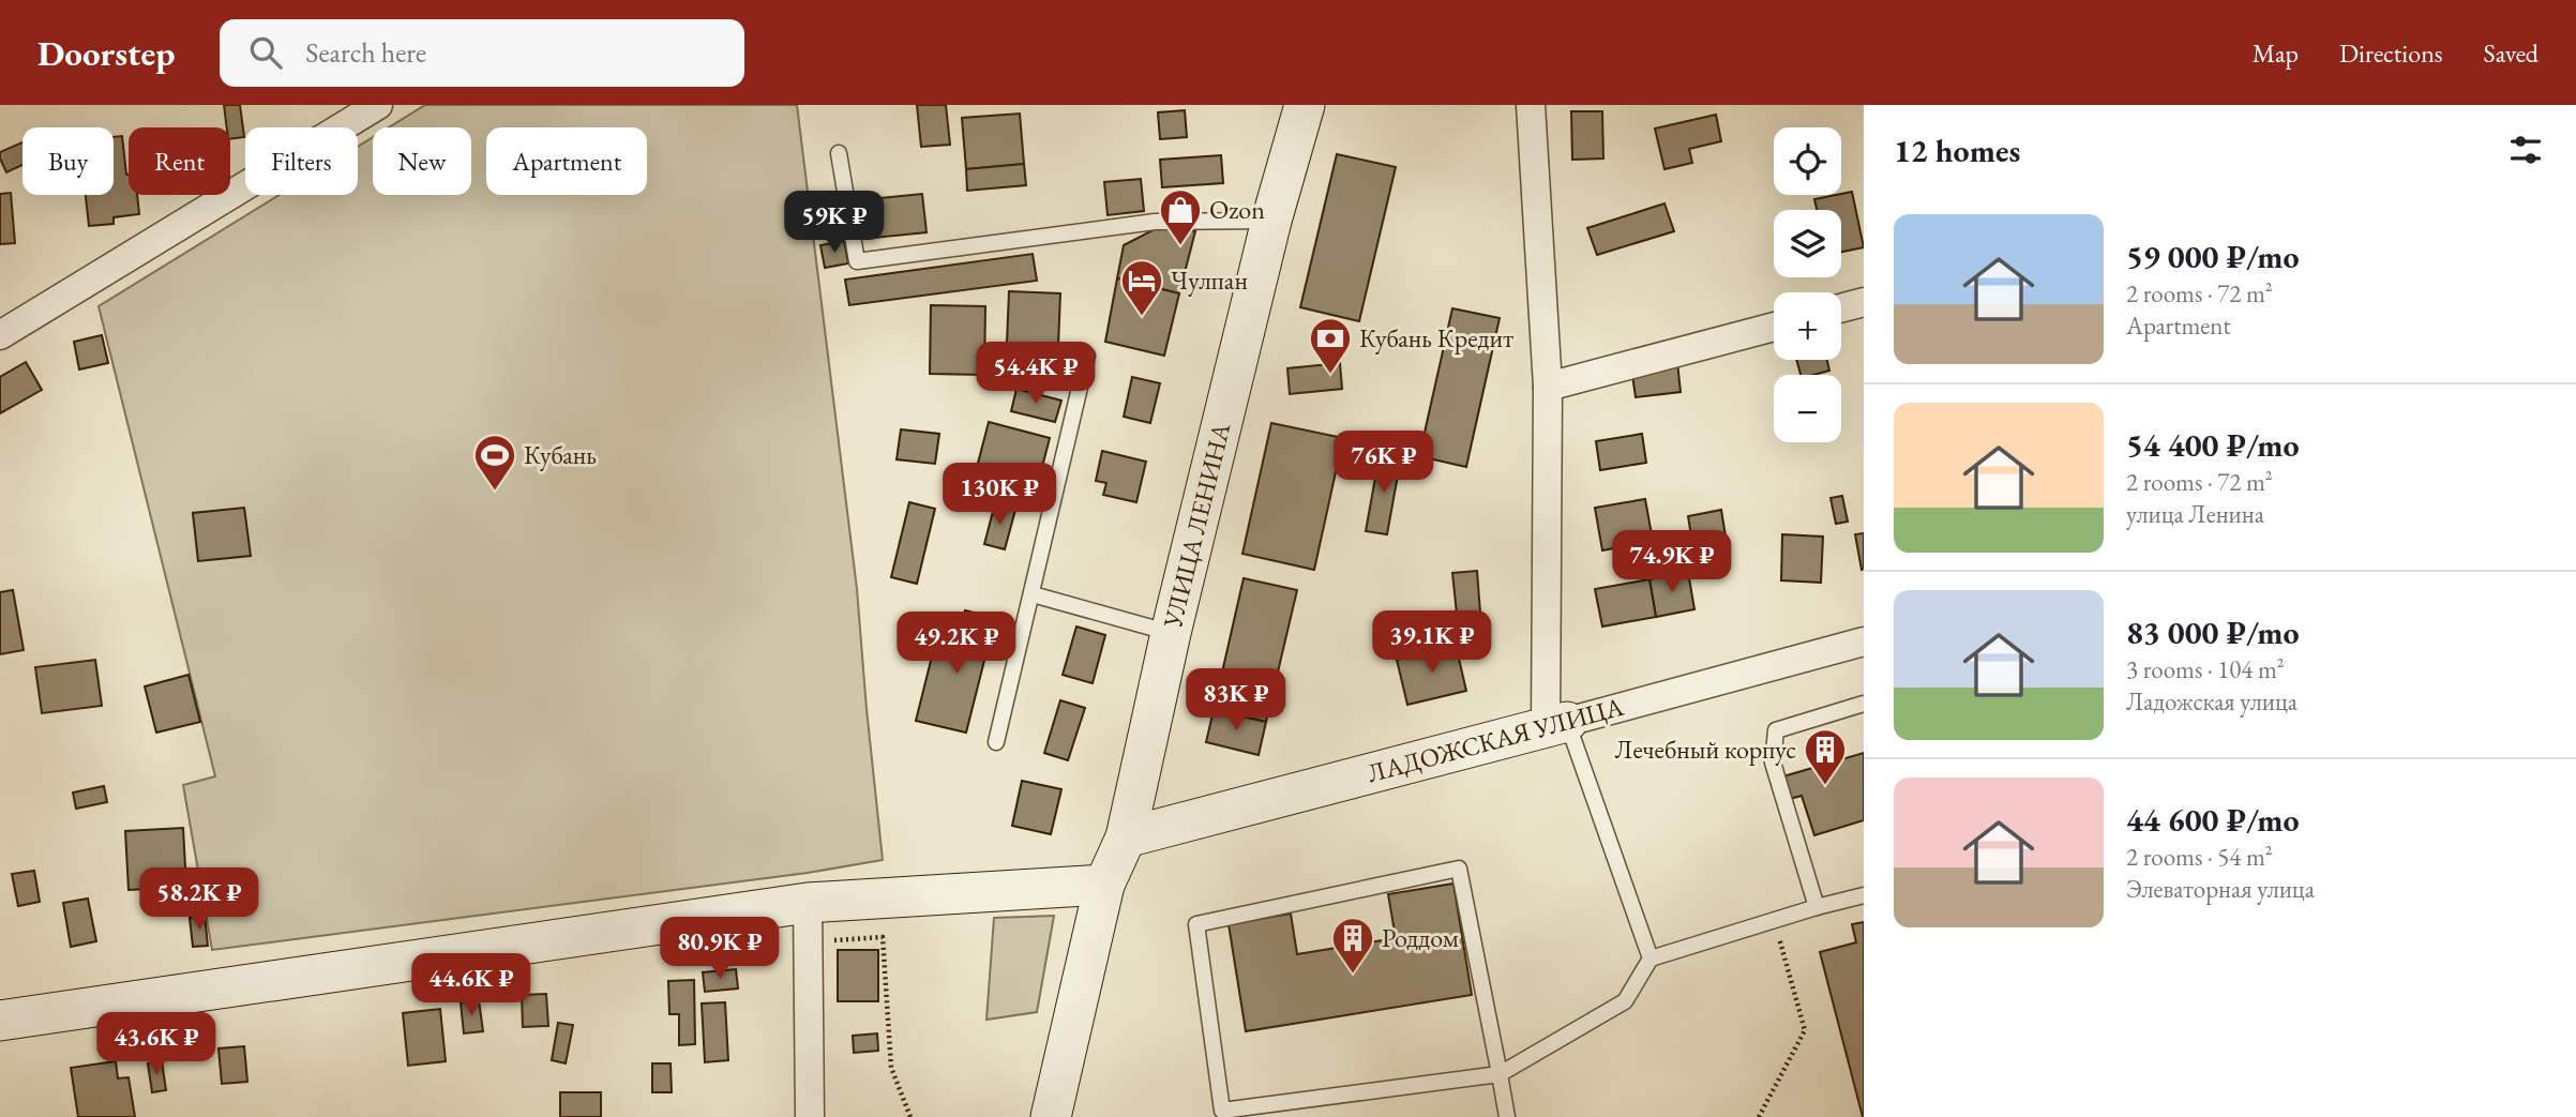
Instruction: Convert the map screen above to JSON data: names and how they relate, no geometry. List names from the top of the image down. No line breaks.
{"streets":{"street":["УЛИЦА ЛЕНИНА","ЛАДОЖСКАЯ УЛИЦА"]},"crossings":[["УЛИЦА ЛЕНИНА","ЛАДОЖСКАЯ УЛИЦА"]],"places":{"shop":["Ozon"],"hotel":["Чулпан"],"bank":["Кубань Кредит"],"sports":["Кубань"],"building":["Лечебный корпус","Роддом"]},"page":{"header":"Doorstep","search":"Search here","nav":["Map","Directions","Saved"],"heading":"12 homes","map_buttons":["+","−"],"chip":["Buy","Rent","Filters","New","Apartment"],"price":["59K ₽","54.4K ₽","76K ₽","130K ₽","74.9K ₽","39.1K ₽","49.2K ₽","83K ₽","58.2K ₽","80.9K ₽","44.6K ₽","43.6K ₽"],"list":[{"name":"59 000 ₽/mo","note":"2 rooms · 72 m² · Apartment"},{"name":"54 400 ₽/mo","note":"2 rooms · 72 m² · улица Ленина"},{"name":"83 000 ₽/mo","note":"3 rooms · 104 m² · Ладожская улица"},{"name":"44 600 ₽/mo","note":"2 rooms · 54 m² · Элеваторная улица"}]}}
